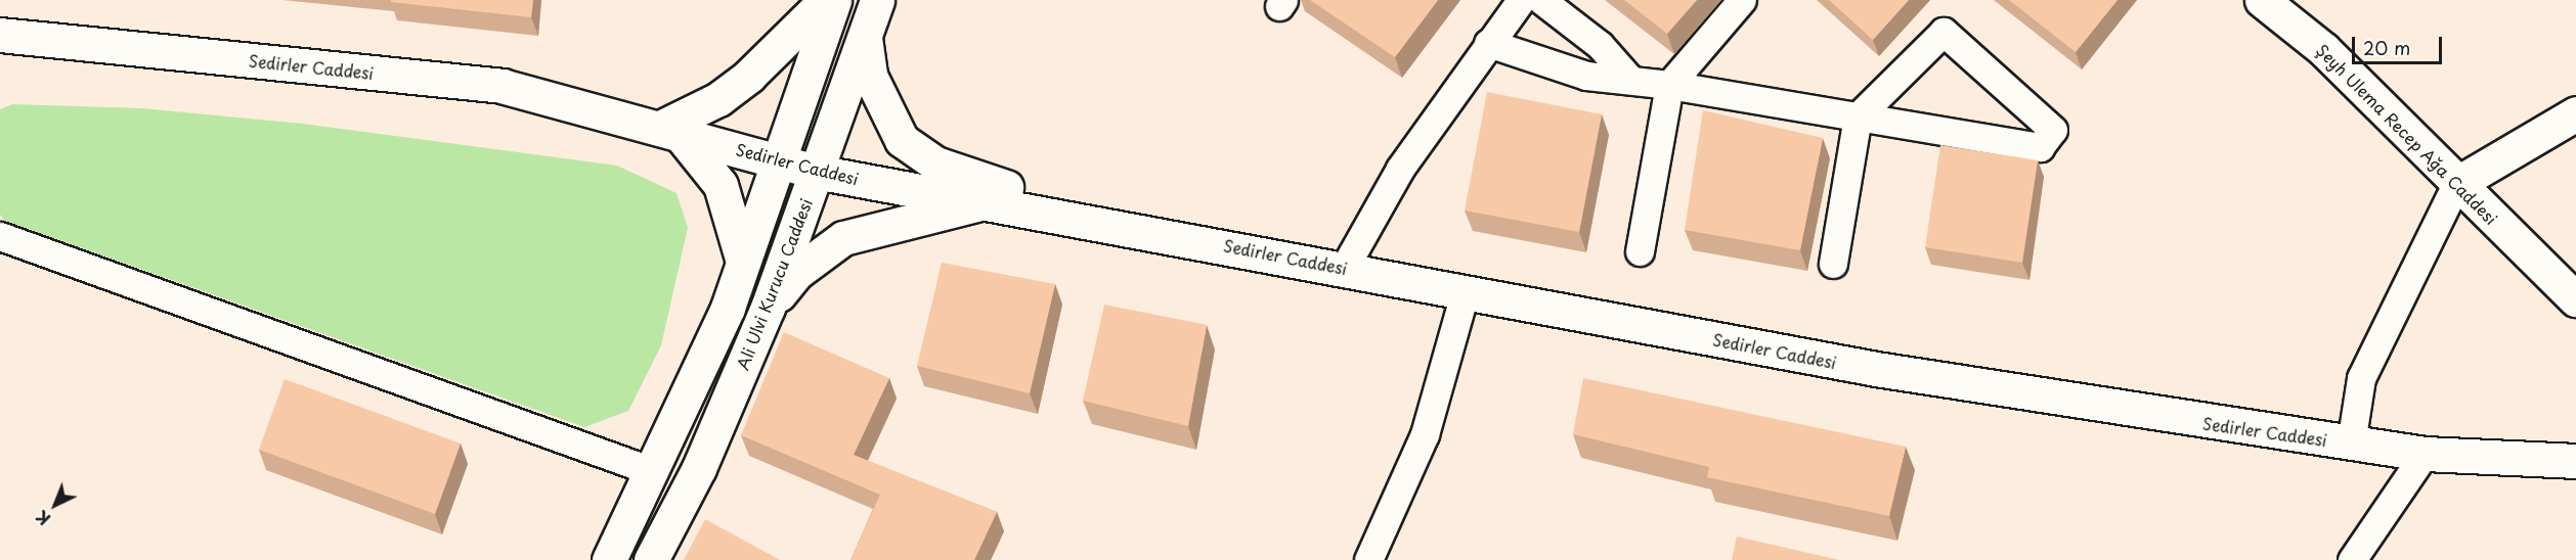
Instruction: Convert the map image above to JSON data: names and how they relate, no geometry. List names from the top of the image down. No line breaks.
{"streets":{"street":["Sedirler Caddesi","Şeyh Ulema Recep Ağa Caddesi","Ali Ulvi Kurucu Caddesi"]},"crossings":[["Sedirler Caddesi","Ali Ulvi Kurucu Caddesi"]],"scale_bar":"20 m","north":"bottom left"}
